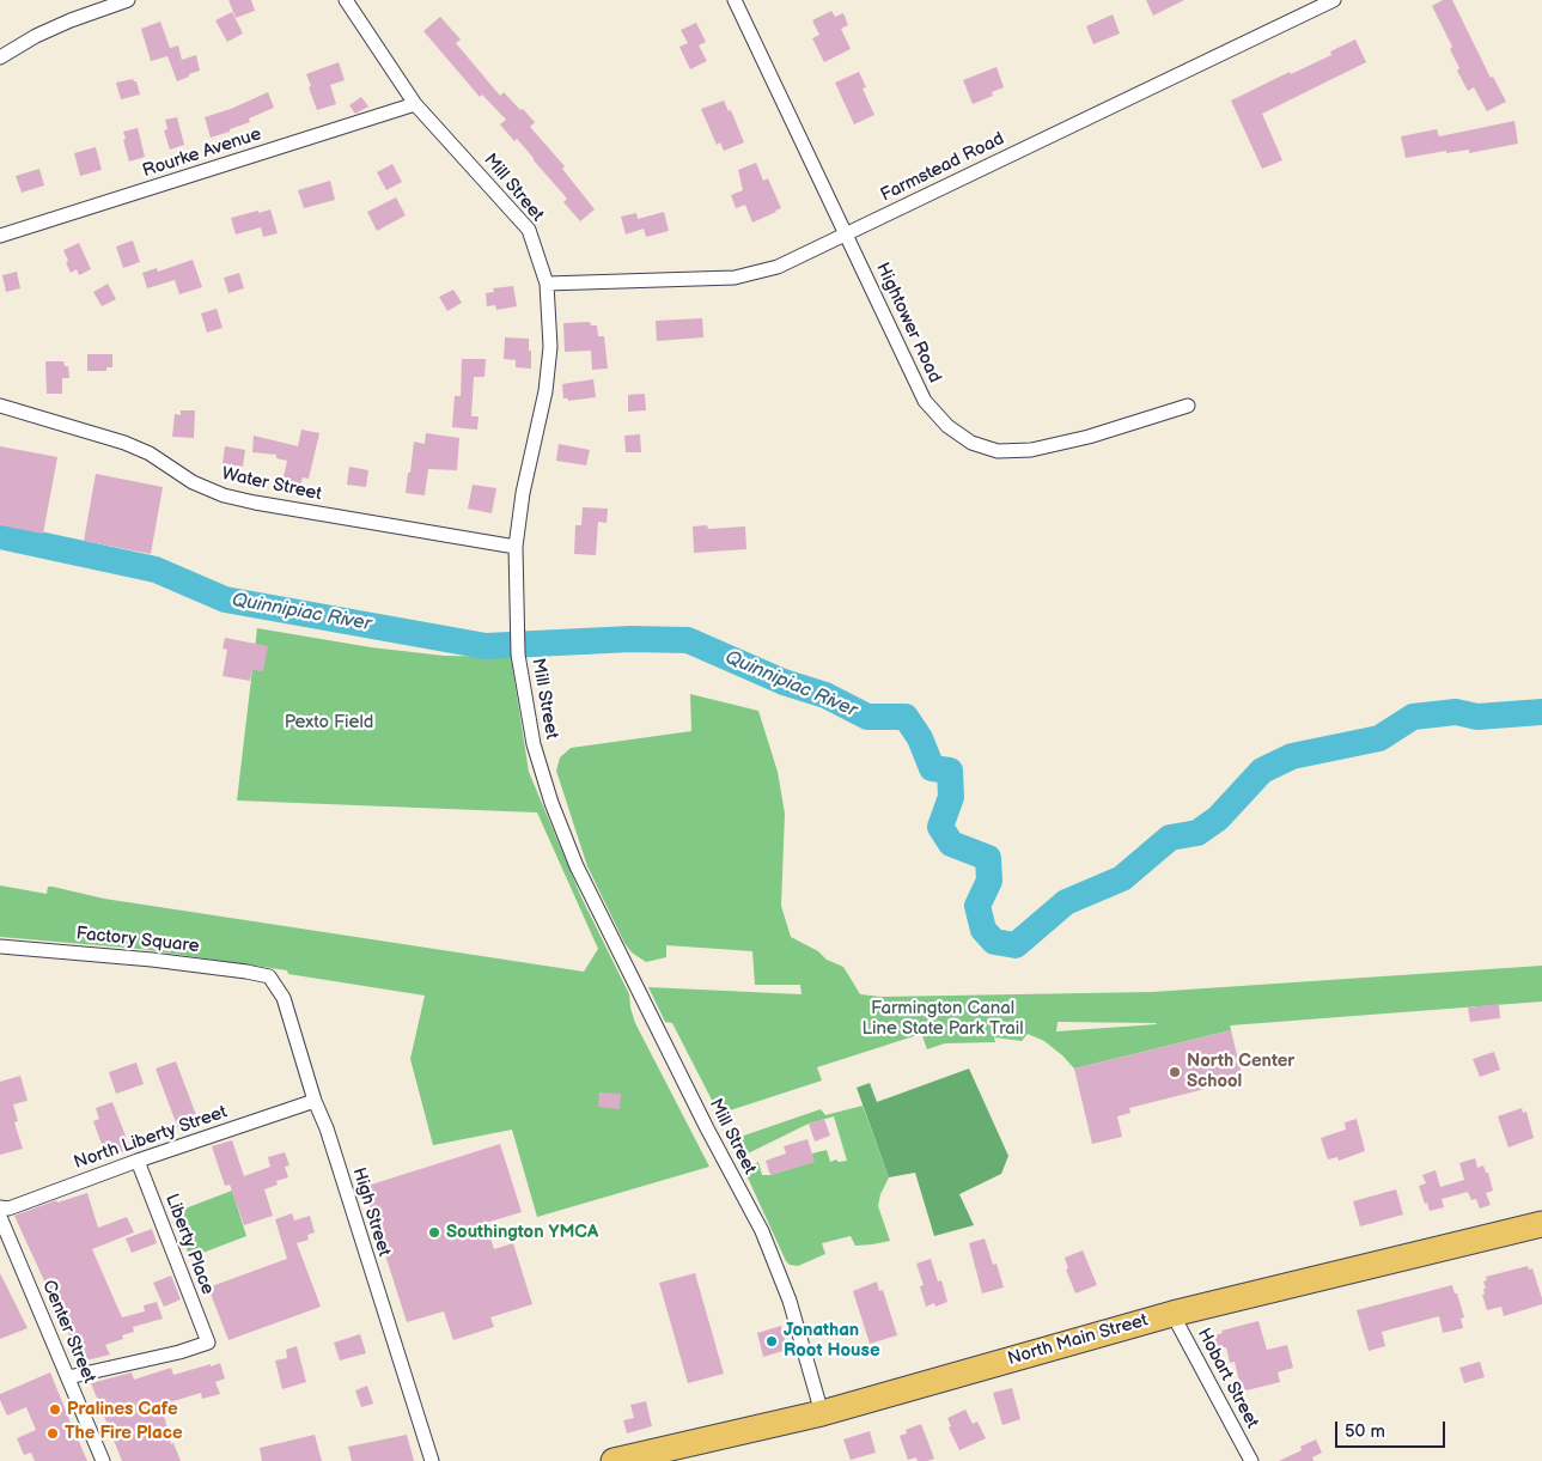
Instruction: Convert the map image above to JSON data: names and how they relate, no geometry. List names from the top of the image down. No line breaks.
{"streets":{"highway":["North Main Street"],"street":["Rourke Avenue","Farmstead Road","Mill Street","Hightower Road","Water Street","Factory Square","North Liberty Street","High Street","Liberty Place","Center Street","Hobart Street"]},"crossings":[["Rourke Avenue","Mill Street"],["Farmstead Road","Mill Street"],["Farmstead Road","Hightower Road"],["Mill Street","Water Street"],["Mill Street","North Main Street"],["Factory Square","High Street"],["North Liberty Street","High Street"],["North Liberty Street","Liberty Place"],["Liberty Place","Center Street"],["North Main Street","Hobart Street"]],"water":["Quinnipiac River"],"parks":["Pexto Field","Farmington Canal Line State Park Trail"],"places":["North Center School","Southington YMCA","Jonathan Root House","Pralines Cafe","The Fire Place"],"scale_bar":"50 m"}
